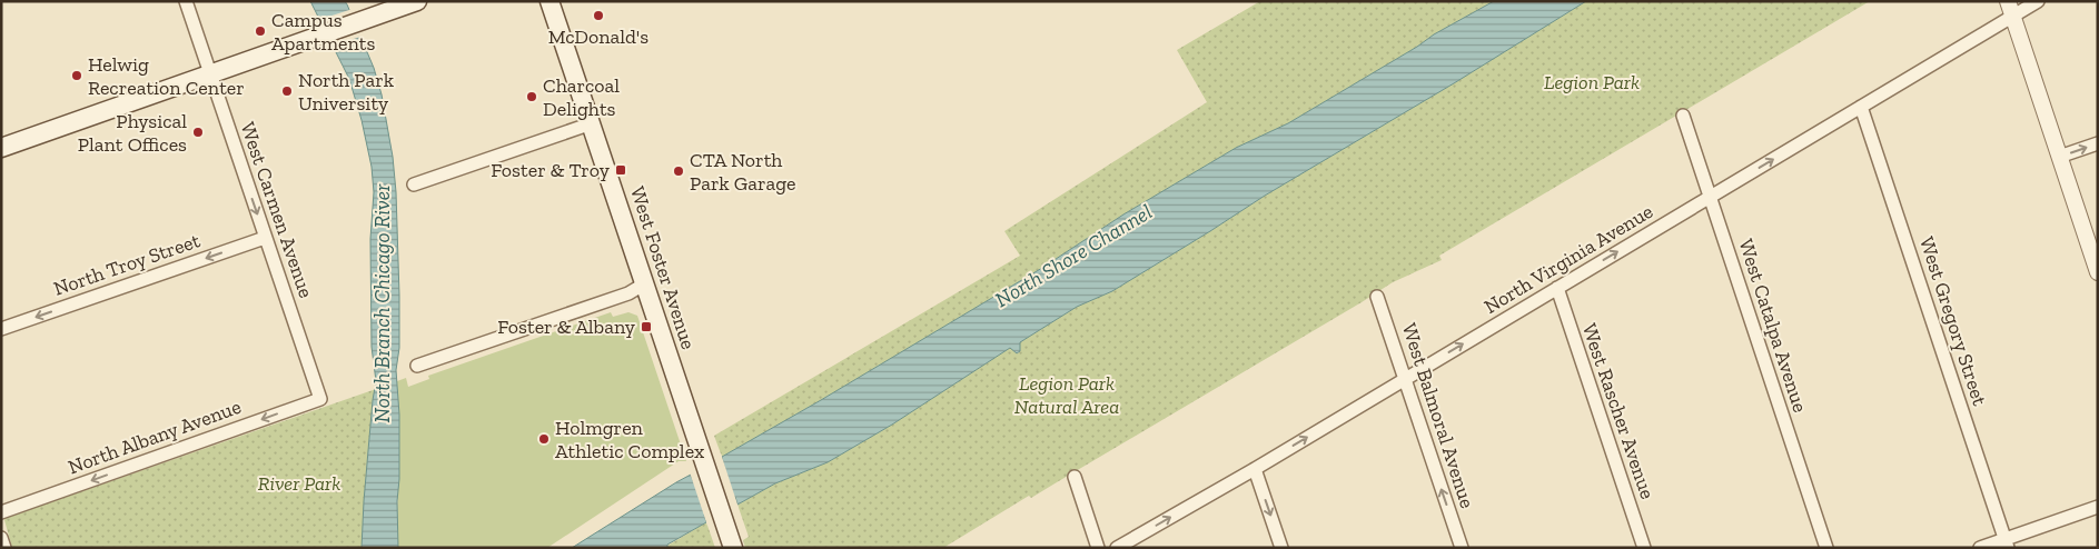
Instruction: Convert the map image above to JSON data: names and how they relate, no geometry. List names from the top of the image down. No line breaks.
{"streets":{"main road":["West Foster Avenue"],"street":["West Carmen Avenue","North Virginia Avenue","North Troy Street","West Gregory Street","West Catalpa Avenue","West Rascher Avenue","West Balmoral Avenue","North Albany Avenue"]},"crossings":[["West Carmen Avenue","North Troy Street"],["West Carmen Avenue","North Albany Avenue"],["North Virginia Avenue","West Gregory Street"],["North Virginia Avenue","West Catalpa Avenue"],["North Virginia Avenue","West Rascher Avenue"],["North Virginia Avenue","West Balmoral Avenue"]],"one_way":["West Carmen Avenue","North Virginia Avenue","North Troy Street","West Balmoral Avenue","North Albany Avenue"],"water":["North Shore Channel","North Branch Chicago River"],"parks":["Legion Park","Legion Park Natural Area","River Park"],"places":{"other":["McDonald's","Campus Apartments","Helwig Recreation Center","North Park University","Charcoal Delights","Physical Plant Offices","CTA North Park Garage","Holmgren Athletic Complex"],"transit":["Foster & Troy","Foster & Albany"]}}
